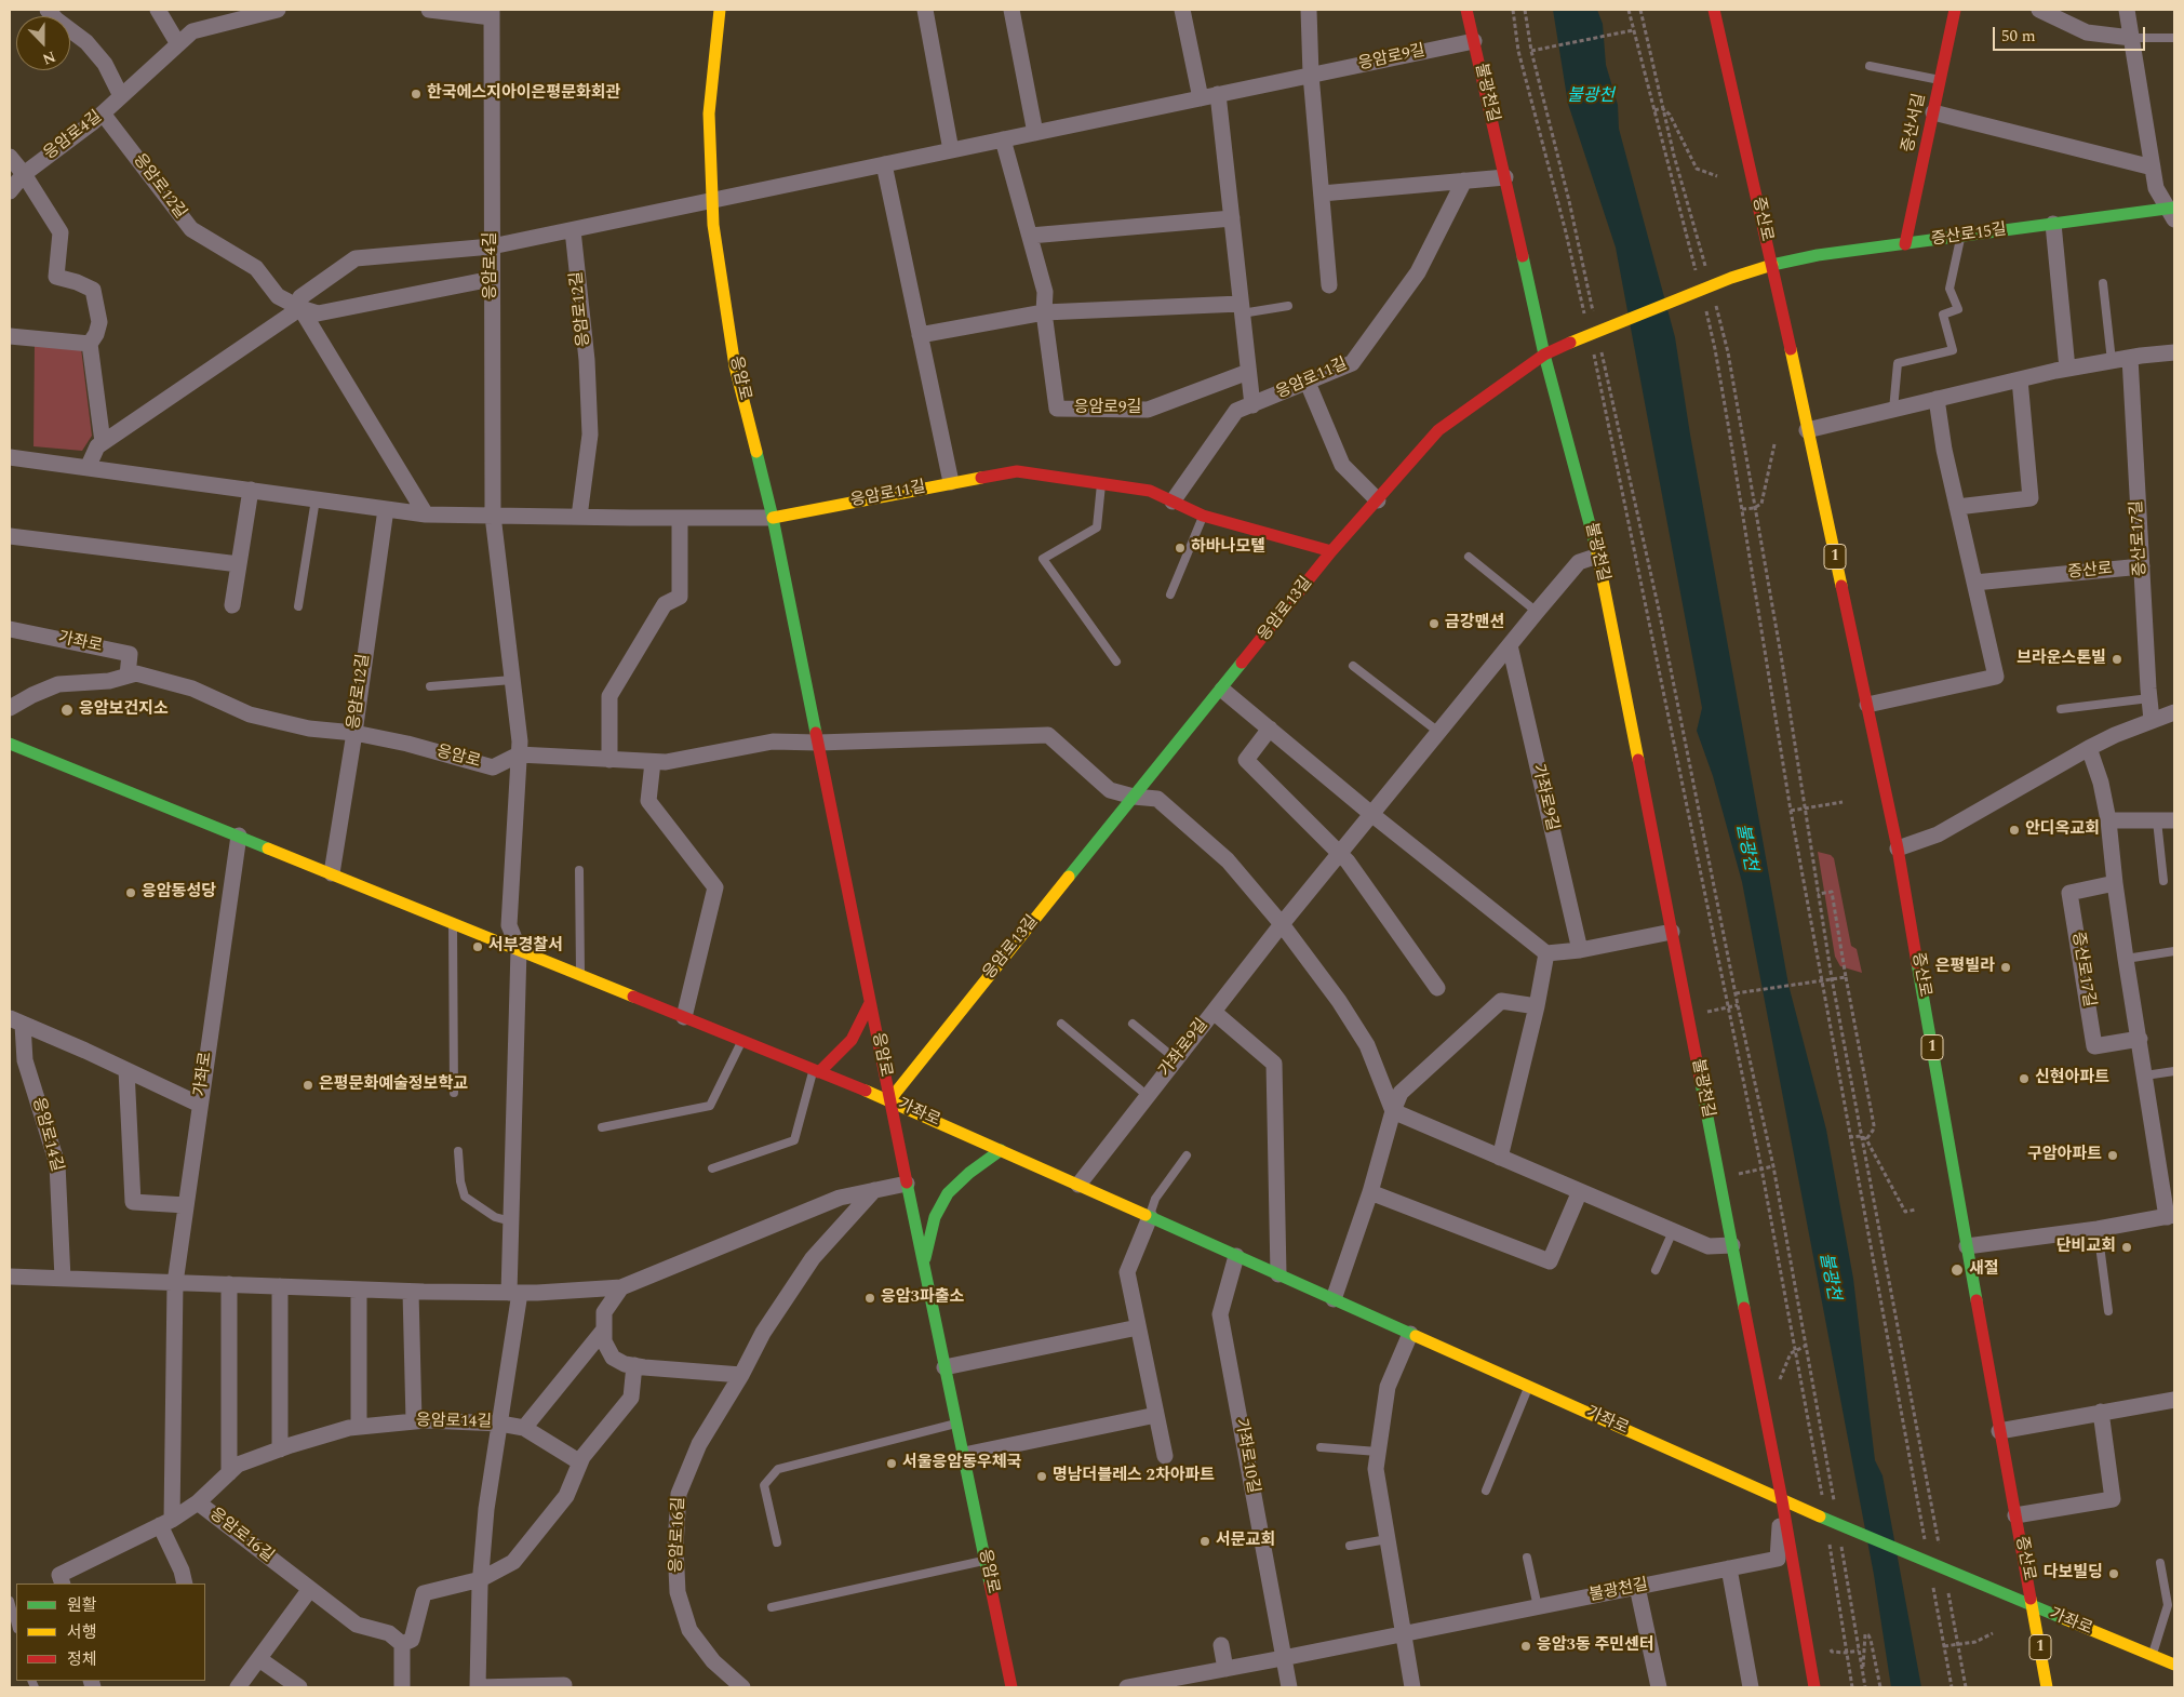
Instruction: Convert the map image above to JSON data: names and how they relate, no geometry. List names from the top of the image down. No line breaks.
{"streets":{"main road":["불광천길","증산서길","증산로","증산로15길","응암로","응암로11길","1","응암로13길","가좌로"],"street":["응암로9길","응암로4길","응암로12길","증산로17길","가좌로9길","응암로14길","가좌로10길","응암로16길"]},"crossings":[["응암로9길","불광천길"],["응암로9길","응암로4길"],["응암로9길","응암로12길"],["응암로9길","응암로"],["불광천길","응암로13길"],["불광천길","가좌로"],["불광천길","가좌로9길"],["증산서길","증산로15길"],["응암로4길","응암로12길"],["응암로12길","응암로"],["응암로12길","가좌로"],["증산로","증산로15길"],["증산로","증산로17길"],["증산로","가좌로"],["증산로15길","응암로13길"],["응암로","응암로11길"],["응암로","응암로13길"],["응암로","가좌로"],["응암로11길","응암로13길"],["응암로13길","가좌로"],["가좌로","가좌로9길"],["가좌로","응암로14길"],["가좌로","가좌로10길"],["응암로14길","응암로16길"]],"water":["불광천"],"places":["한국에스지아이은평문화회관","하바나모텔","금강맨션","브라운스톤빌","응암보건지소","안디옥교회","응암동성당","서부경찰서","은평빌라","신현아파트","은평문화예술정보학교","구암아파트","단비교회","새절","응암3파출소","서울응암동우체국","명남더블레스 2차아파트","서문교회","다보빌딩","응암3동 주민센터"],"legend":["원활","서행","정체"],"scale_bar":"50 m","north":"bottom"}
